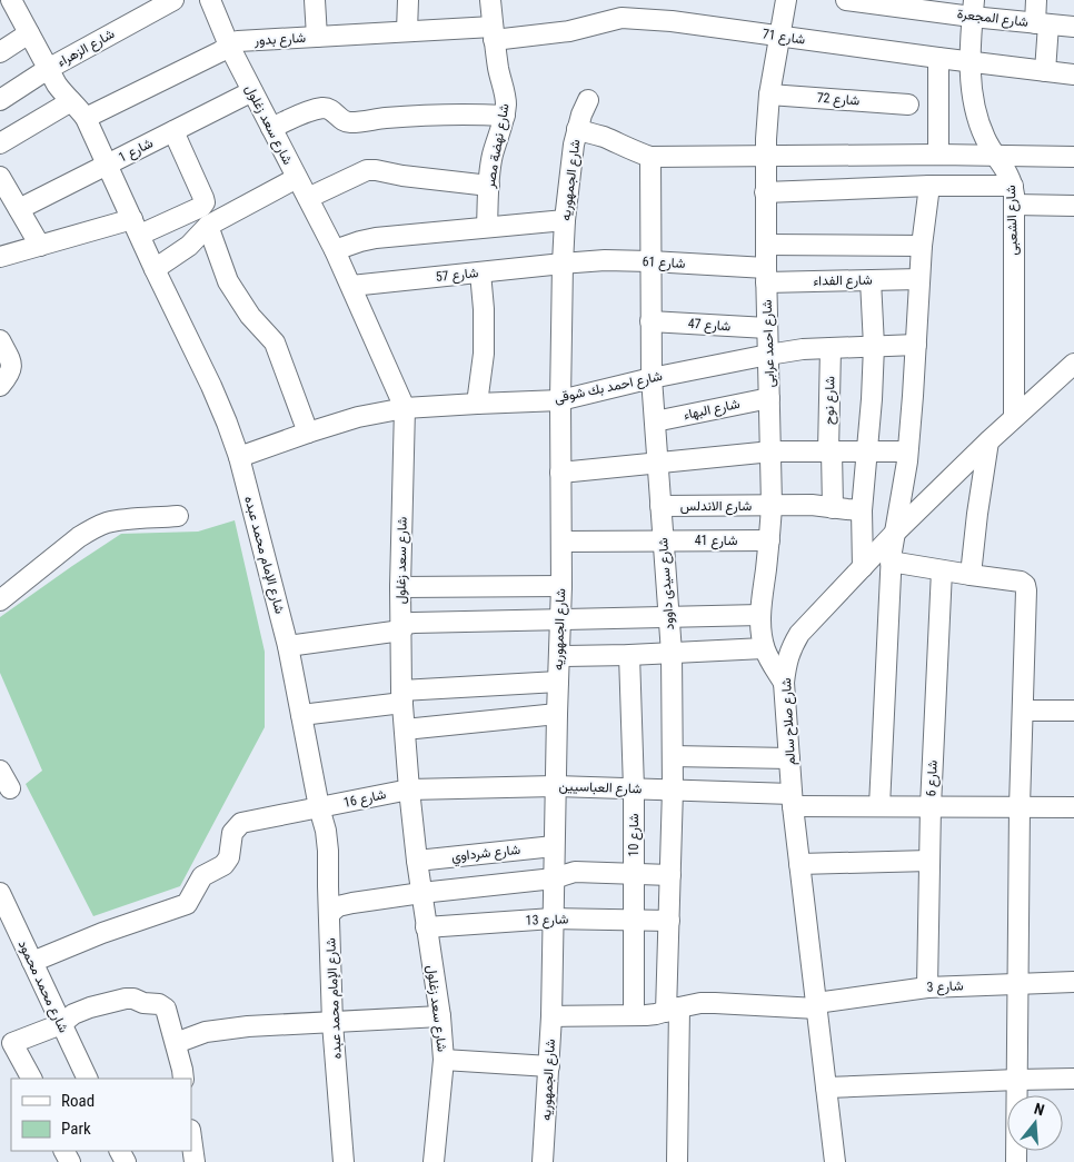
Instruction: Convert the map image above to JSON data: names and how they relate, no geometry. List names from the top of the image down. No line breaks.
{"streets":{"street":["شارع المجعرة","شارع 71","شارع بدور","شارع الزهراء","شارع 72","شارع سعد زغلول","شارع نهضة مصر","شارع 1","شارع الجمهوريه","شارع الشعبى","شارع 61","شارع 57","شارع الفداء","شارع 47","شارع احمد عرابى","شارع احمد بك شوقى","شارع نوح","شارع البهاء","شارع الاندلس","شارع 41","شارع الإمام محمد عبده","شارع سيدى داوود","شارع صلاح سالم","شارع 6","شارع العباسيين","شارع 16","شارع 10","شارع شرداوي","شارع 13","شارع محمد محمود","شارع 3"]},"crossings":[["شارع المجعرة","شارع الشعبى"],["شارع 71","شارع بدور"],["شارع 71","شارع نهضة مصر"],["شارع 71","شارع الشعبى"],["شارع 71","شارع احمد عرابى"],["شارع بدور","شارع سعد زغلول"],["شارع بدور","شارع نهضة مصر"],["شارع بدور","شارع الإمام محمد عبده"],["شارع الزهراء","شارع الإمام محمد عبده"],["شارع 72","شارع احمد عرابى"],["شارع سعد زغلول","شارع 1"],["شارع سعد زغلول","شارع 57"],["شارع سعد زغلول","شارع احمد بك شوقى"],["شارع سعد زغلول","شارع العباسيين"],["شارع سعد زغلول","شارع 16"],["شارع سعد زغلول","شارع شرداوي"],["شارع سعد زغلول","شارع 13"],["شارع 1","شارع الإمام محمد عبده"],["شارع الجمهوريه","شارع 61"],["شارع الجمهوريه","شارع 57"],["شارع الجمهوريه","شارع احمد بك شوقى"],["شارع الجمهوريه","شارع 41"],["شارع الجمهوريه","شارع العباسيين"],["شارع الجمهوريه","شارع شرداوي"],["شارع الجمهوريه","شارع 13"],["شارع الجمهوريه","شارع 3"],["شارع الشعبى","شارع صلاح سالم"],["شارع 61","شارع 57"],["شارع 61","شارع الفداء"],["شارع 61","شارع احمد عرابى"],["شارع 61","شارع سيدى داوود"],["شارع الفداء","شارع احمد عرابى"],["شارع 47","شارع احمد عرابى"],["شارع 47","شارع سيدى داوود"],["شارع احمد عرابى","شارع احمد بك شوقى"],["شارع احمد عرابى","شارع البهاء"],["شارع احمد عرابى","شارع الاندلس"],["شارع احمد عرابى","شارع 41"],["شارع احمد عرابى","شارع صلاح سالم"],["شارع احمد بك شوقى","شارع نوح"],["شارع احمد بك شوقى","شارع الإمام محمد عبده"],["شارع احمد بك شوقى","شارع سيدى داوود"],["شارع نوح","شارع الاندلس"],["شارع البهاء","شارع سيدى داوود"],["شارع الاندلس","شارع سيدى داوود"],["شارع 41","شارع سيدى داوود"],["شارع الإمام محمد عبده","شارع 16"],["شارع سيدى داوود","شارع العباسيين"],["شارع سيدى داوود","شارع 13"],["شارع سيدى داوود","شارع 3"],["شارع صلاح سالم","شارع العباسيين"],["شارع صلاح سالم","شارع 3"],["شارع 6","شارع العباسيين"],["شارع 6","شارع 3"],["شارع العباسيين","شارع 16"],["شارع العباسيين","شارع 10"],["شارع 16","شارع محمد محمود"],["شارع 10","شارع 13"],["شارع 10","شارع 3"]],"legend":["Road","Park"],"north":"top"}
